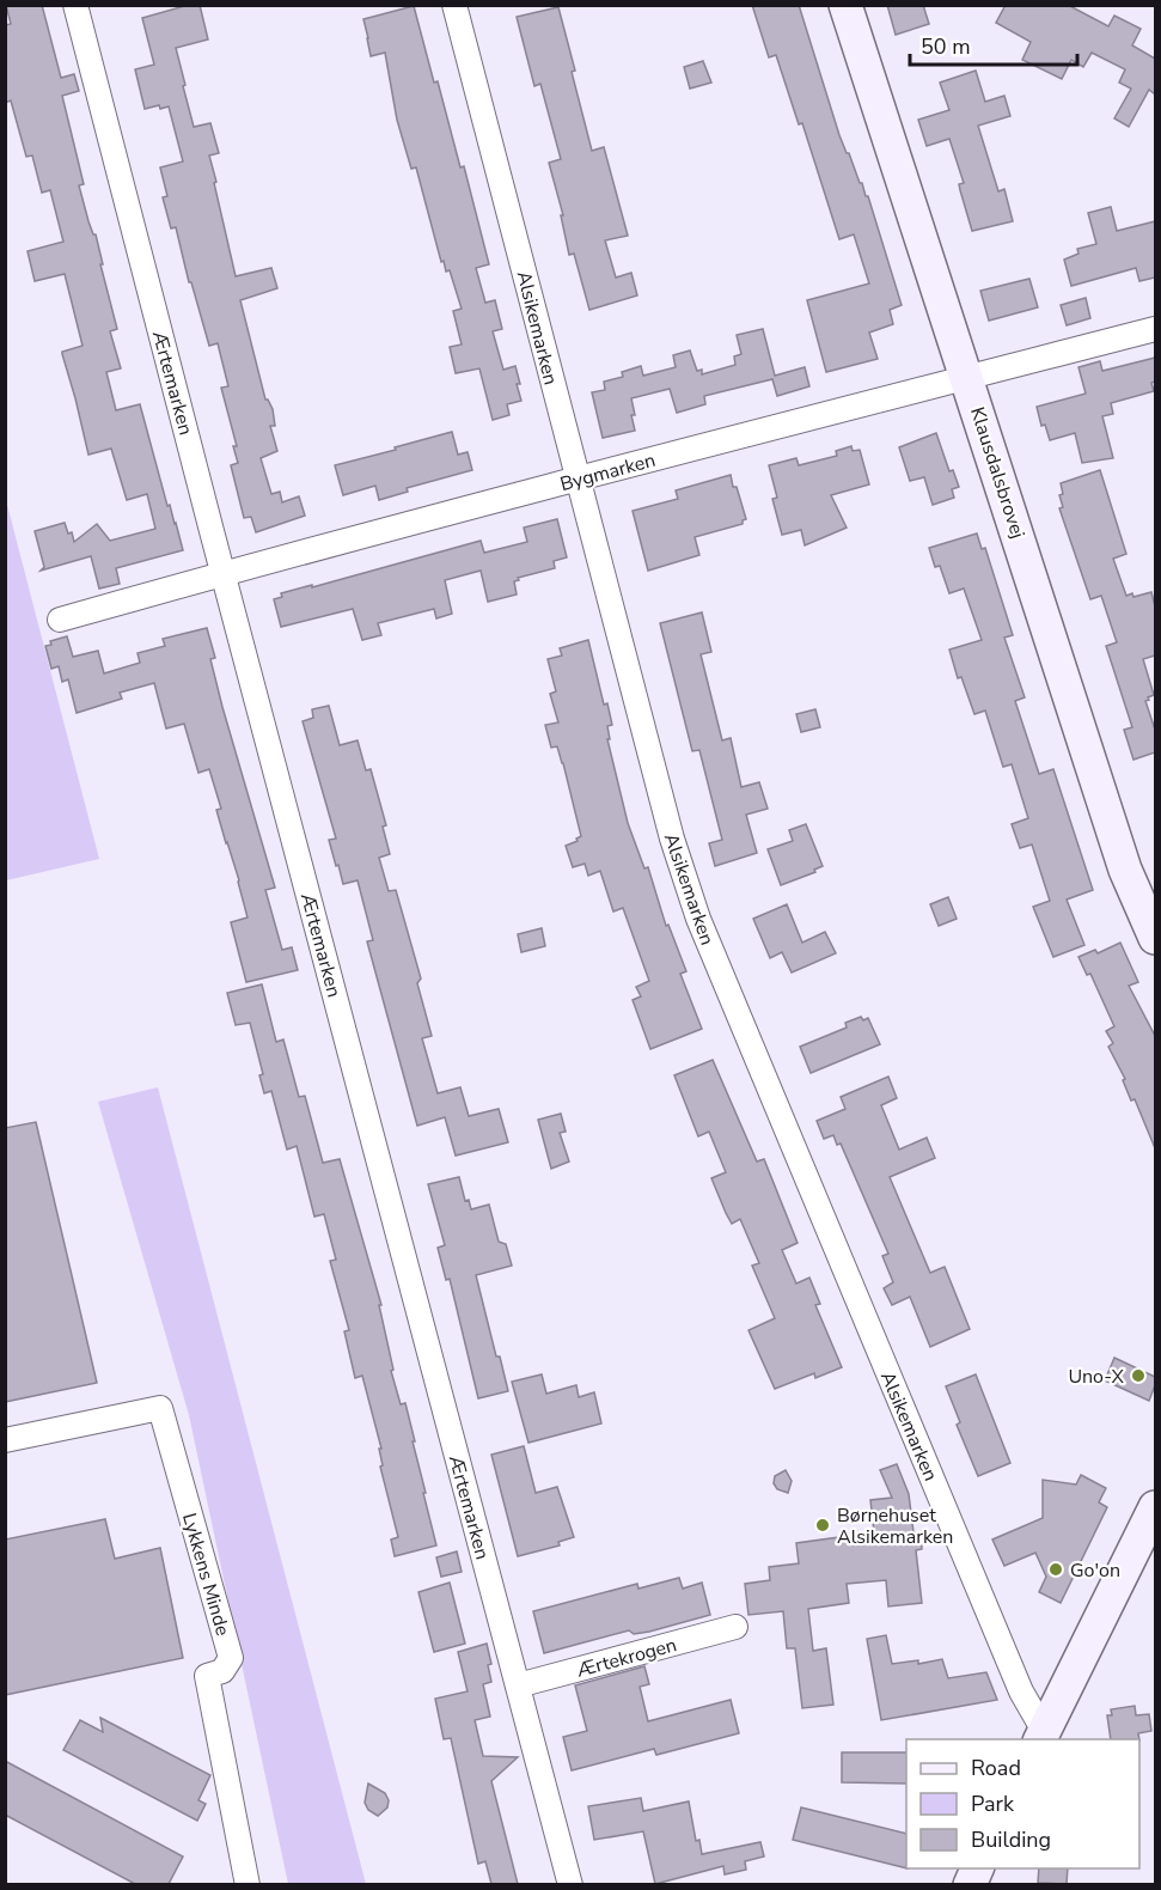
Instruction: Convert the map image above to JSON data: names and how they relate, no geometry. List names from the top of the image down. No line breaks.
{"streets":{"street":["Alsikemarken","Ærtemarken","Bygmarken","Klausdalsbrovej","Lykkens Minde","Ærtekrogen"]},"crossings":[["Alsikemarken","Bygmarken"],["Ærtemarken","Bygmarken"],["Ærtemarken","Ærtekrogen"],["Bygmarken","Klausdalsbrovej"]],"places":["Uno-X","Børnehuset Alsikemarken","Go'on"],"legend":["Road","Park","Building"],"scale_bar":"50 m"}
